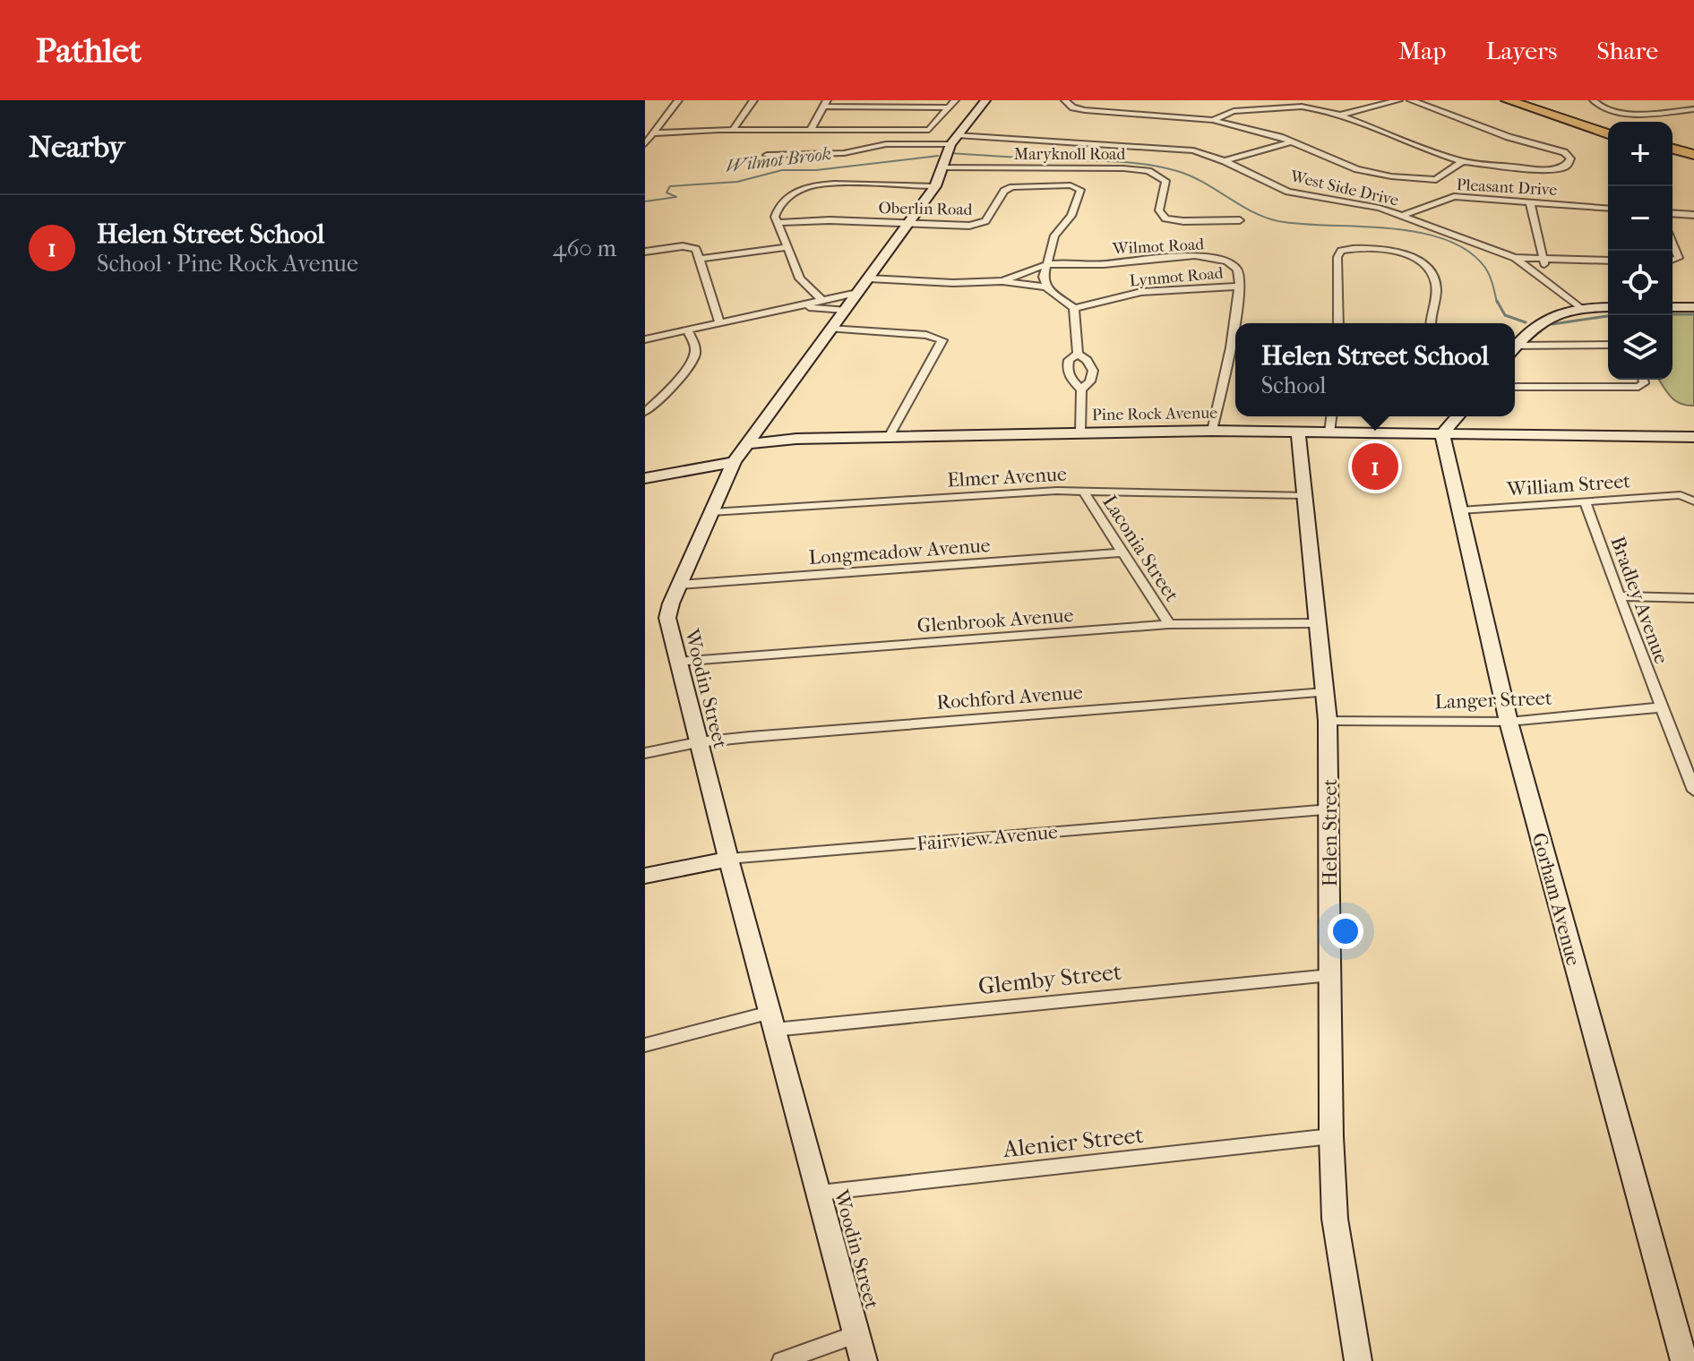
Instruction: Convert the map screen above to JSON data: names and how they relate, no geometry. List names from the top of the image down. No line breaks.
{"streets":{"main road":["Pine Rock Avenue","Woodin Street","Helen Street","Fairview Avenue","Gorham Avenue"],"street":["Maryknoll Road","Pleasant Drive","West Side Drive","Oberlin Road","Wilmot Road","Lynmot Road","Elmer Avenue","William Street","Laconia Street","Longmeadow Avenue","Bradley Avenue","Glenbrook Avenue","Rochford Avenue","Langer Street","Glemby Street","Alenier Street"]},"crossings":[["Maryknoll Road","Woodin Street"],["Pleasant Drive","West Side Drive"],["West Side Drive","Woodin Street"],["Oberlin Road","Wilmot Road"],["Oberlin Road","Woodin Street"],["Wilmot Road","Lynmot Road"],["Wilmot Road","Woodin Street"],["Pine Rock Avenue","Woodin Street"],["Pine Rock Avenue","Helen Street"],["Pine Rock Avenue","Gorham Avenue"],["Elmer Avenue","Laconia Street"],["Elmer Avenue","Woodin Street"],["Elmer Avenue","Helen Street"],["William Street","Bradley Avenue"],["William Street","Gorham Avenue"],["Laconia Street","Longmeadow Avenue"],["Laconia Street","Glenbrook Avenue"],["Longmeadow Avenue","Woodin Street"],["Bradley Avenue","Langer Street"],["Glenbrook Avenue","Woodin Street"],["Glenbrook Avenue","Helen Street"],["Woodin Street","Rochford Avenue"],["Woodin Street","Fairview Avenue"],["Woodin Street","Glemby Street"],["Woodin Street","Alenier Street"],["Rochford Avenue","Helen Street"],["Langer Street","Helen Street"],["Langer Street","Gorham Avenue"],["Helen Street","Fairview Avenue"],["Helen Street","Glemby Street"],["Helen Street","Alenier Street"]],"water":["Wilmot Brook"],"page":{"header":"Pathlet","nav":["Map","Layers","Share"],"heading":"Nearby","map_buttons":["+","−"],"list":[{"mark":"1","name":"Helen Street School","note":"School · Pine Rock Avenue","value":"460 m"}],"popup":["Helen Street School","School"],"pins":"1"}}
